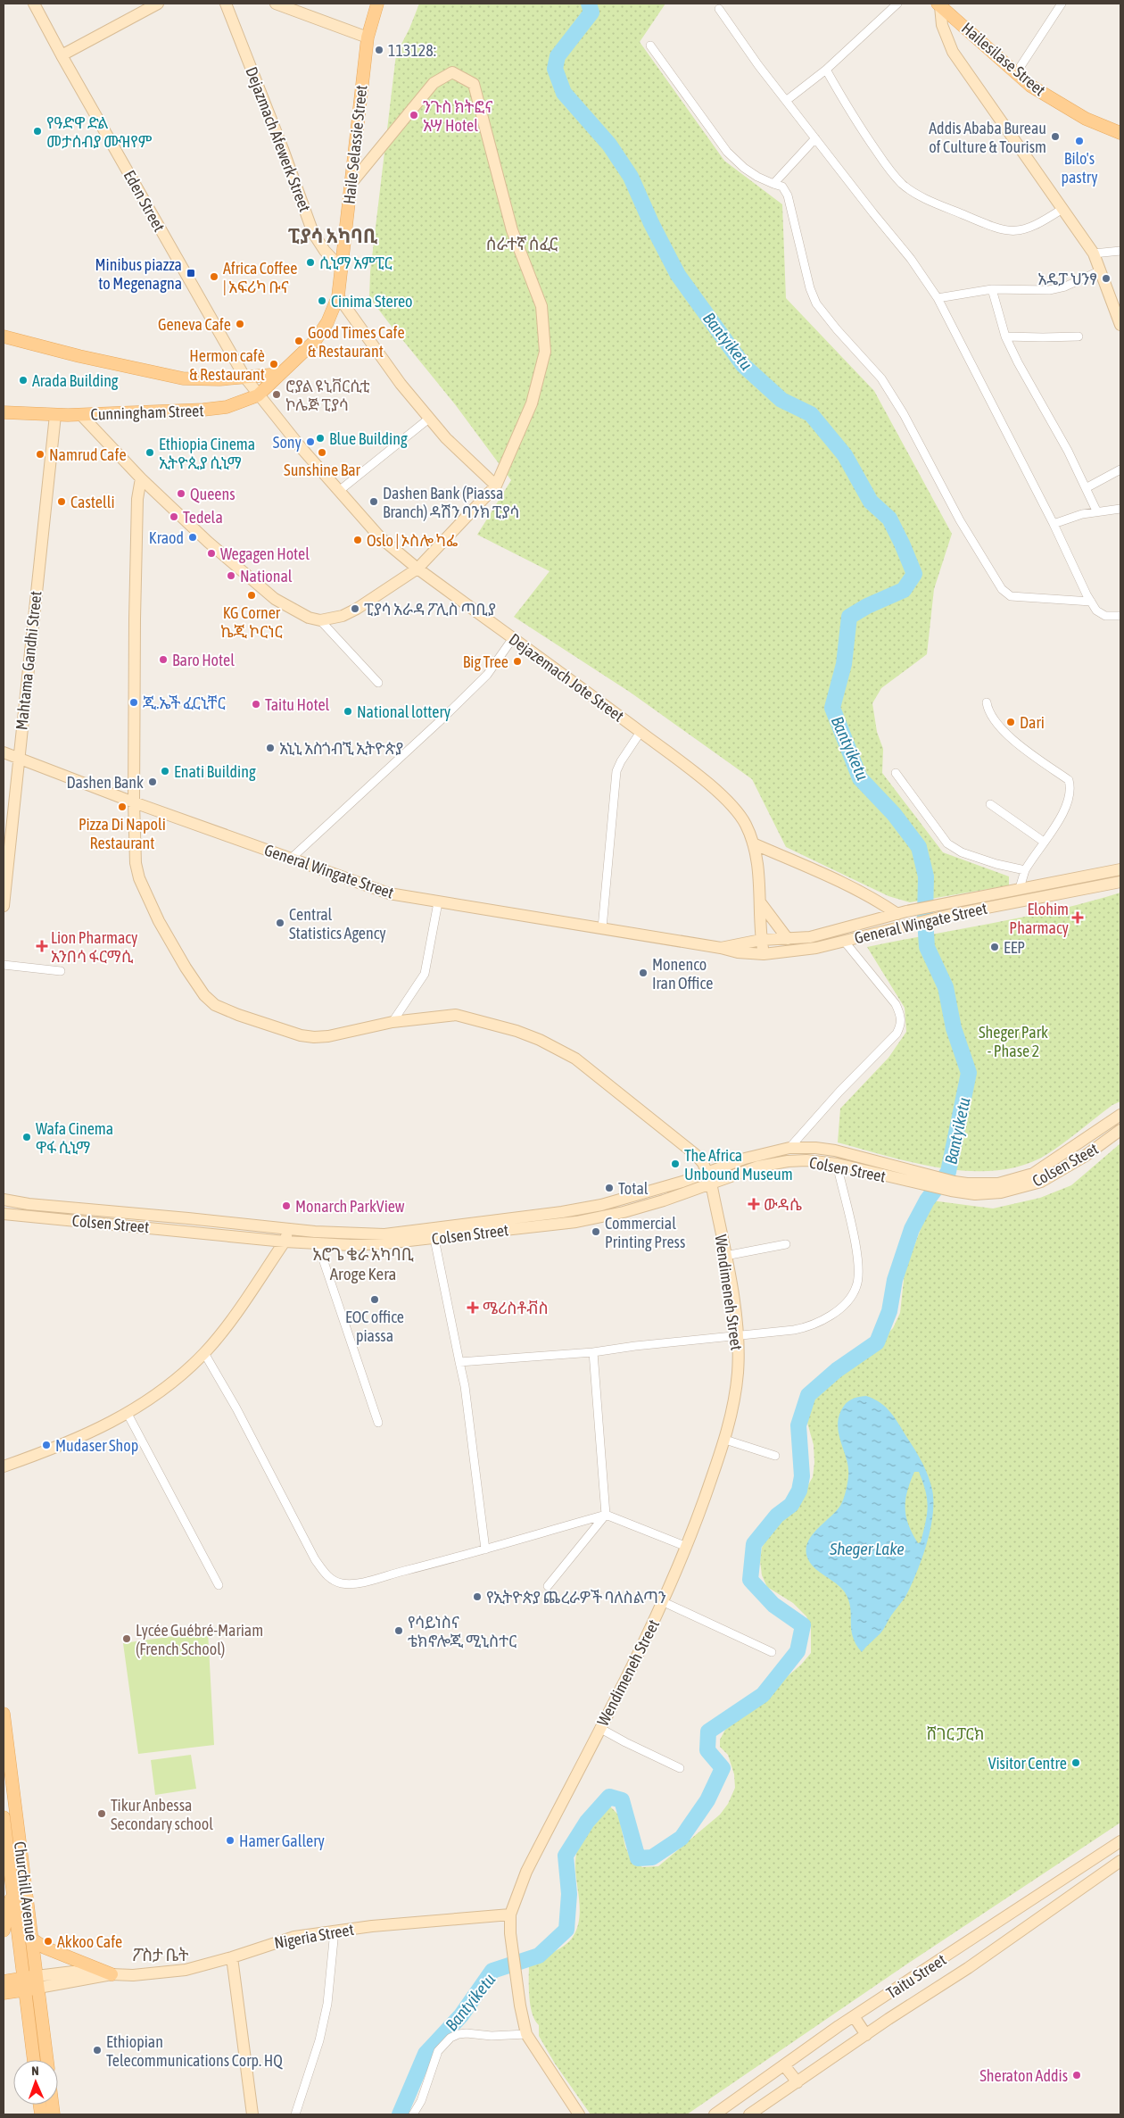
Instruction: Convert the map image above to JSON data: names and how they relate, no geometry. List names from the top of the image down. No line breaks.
{"streets":{"main road":["Hailesilase Street","Dejazmach Afewerk Street","Haile Selassie Street","Eden Street","Cunningham Street","Mahtama Gandhi Street","Dejazemach Jote Street","General Wingate Street","Colsen Steet","Colsen Street","Wendimeneh Street","Churchill Avenue","Nigeria Street","Taitu Street"]},"crossings":[["Dejazmach Afewerk Street","Haile Selassie Street"],["Haile Selassie Street","Cunningham Street"],["Eden Street","Cunningham Street"],["Eden Street","Dejazemach Jote Street"],["Cunningham Street","Mahtama Gandhi Street"],["Mahtama Gandhi Street","General Wingate Street"],["Dejazemach Jote Street","General Wingate Street"],["Colsen Steet","Colsen Street"],["Colsen Street","Wendimeneh Street"],["Wendimeneh Street","Nigeria Street"],["Churchill Avenue","Nigeria Street"]],"districts":["ፒያሳ አካባቢ","ሰራተኛ ሰፈር","አሮጌ ቄራ አካባቢ Aroge Kera","ፖስታ ቤት"],"water":["Bantyiketu","Sheger Lake"],"parks":["Sheger Park - Phase 2","ሸገር ፓርክ"],"places":{"other":["113128:","ንጉስ ክትፎና አሣ Hotel","የዓድዋ ድል መታሰብያ ሙዝየም","Addis Ababa Bureau of Culture & Tourism","Bilo's pastry","ሲኒማ አምፒር","Africa Coffee | አፍሪካ ቡና","አዴፓ ህንፃ","Cinima Stereo","Geneva Cafe","Good Times Cafe & Restaurant","Hermon cafè & Restaurant","Arada Building","ሮያል ዩኒቨርሲቲ ኮሌጅ ፒያሳ","Blue Building","Sony","Ethiopia Cinema ኢትዮጲያ ሲኒማ","Sunshine Bar","Namrud Cafe","Queens","Castelli","Dashen Bank (Piassa Branch) ዳሽን ባንክ ፒያሳ","Tedela","Kraod","Oslo | ኦስሎ ካፌ","Wegagen Hotel","National","KG Corner ኬጂ ኮርነር","ፒያሳ አራዳ ፖሊስ ጣቢያ","Baro Hotel","Big Tree","ጂ.ኤች ፈርኒቸር","Taitu Hotel","National lottery","Dari","አኒኒ አስጎብኚ ኢትዮጵያ","Enati Building","Dashen Bank","Pizza Di Napoli Restaurant","Central Statistics Agency","EEP","Monenco Iran Office","Wafa Cinema ዋፋ ሲኒማ","The Africa Unbound Museum","Total","Monarch ParkView","Commercial Printing Press","EOC office piassa","Mudaser Shop","የኢትዮጵያ ጨረራዎች ባለስልጣን","የሳይነስና ቴክኖሎጂ ሚኒስተር","Lycée Guébré-Mariam (French School)","Visitor Centre","Tikur Anbessa Secondary school","Hamer Gallery","Akkoo Cafe","Ethiopian Telecommunications Corp. HQ","Sheraton Addis"],"transit":["Minibus piazza to Megenagna"],"health":["Elohim Pharmacy","Lion Pharmacy አንበሳ ፋርማሲ","ውዳሴ","ሜሪስቶቭስ"]},"north":"top"}
